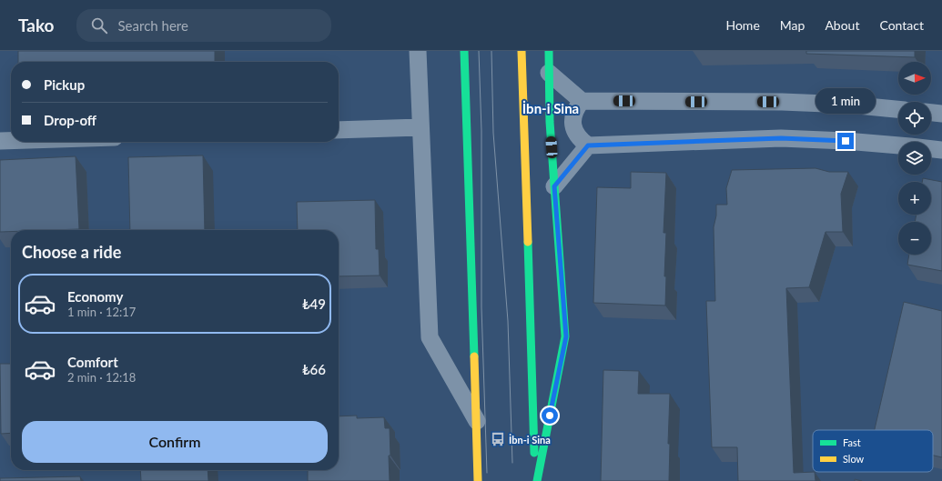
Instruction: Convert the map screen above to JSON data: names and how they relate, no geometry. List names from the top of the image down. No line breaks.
{"districts":["İbn-i Sina"],"places":{"bus stop":["İbn-i Sina"]},"legend":["Fast","Slow"],"north":"right","page":{"header":"Tako","search":"Search here","nav":["Home","Map","About","Contact"],"map_buttons":["+","−"],"banner":["Pickup","Drop-off"],"bubble":"1 min","heading":"Choose a ride","list":[{"name":"Economy","note":"1 min · 12:17","value":"₺49"},{"name":"Comfort","note":"2 min · 12:18","value":"₺66"}],"buttons":"Confirm"}}
